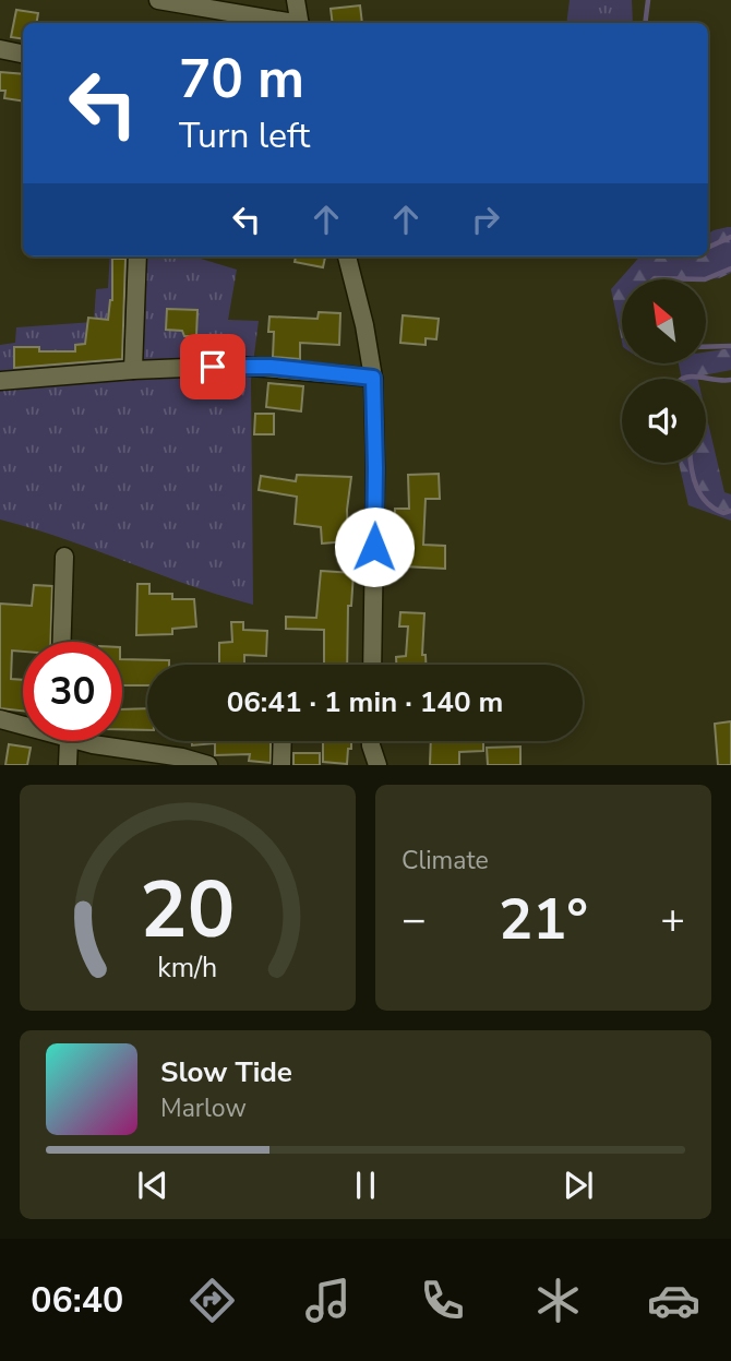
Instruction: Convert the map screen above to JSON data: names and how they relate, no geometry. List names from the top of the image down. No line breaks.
{"north":"top left","page":{"turn":["70 m","Turn left"],"limit":"30","trip":"06:41 · 1 min · 140 m","tile":"Climate","heat":["−","21°","+"],"song":["Slow Tide","Marlow"],"tabs":"06:40","gauge":["20","km/h"]}}
